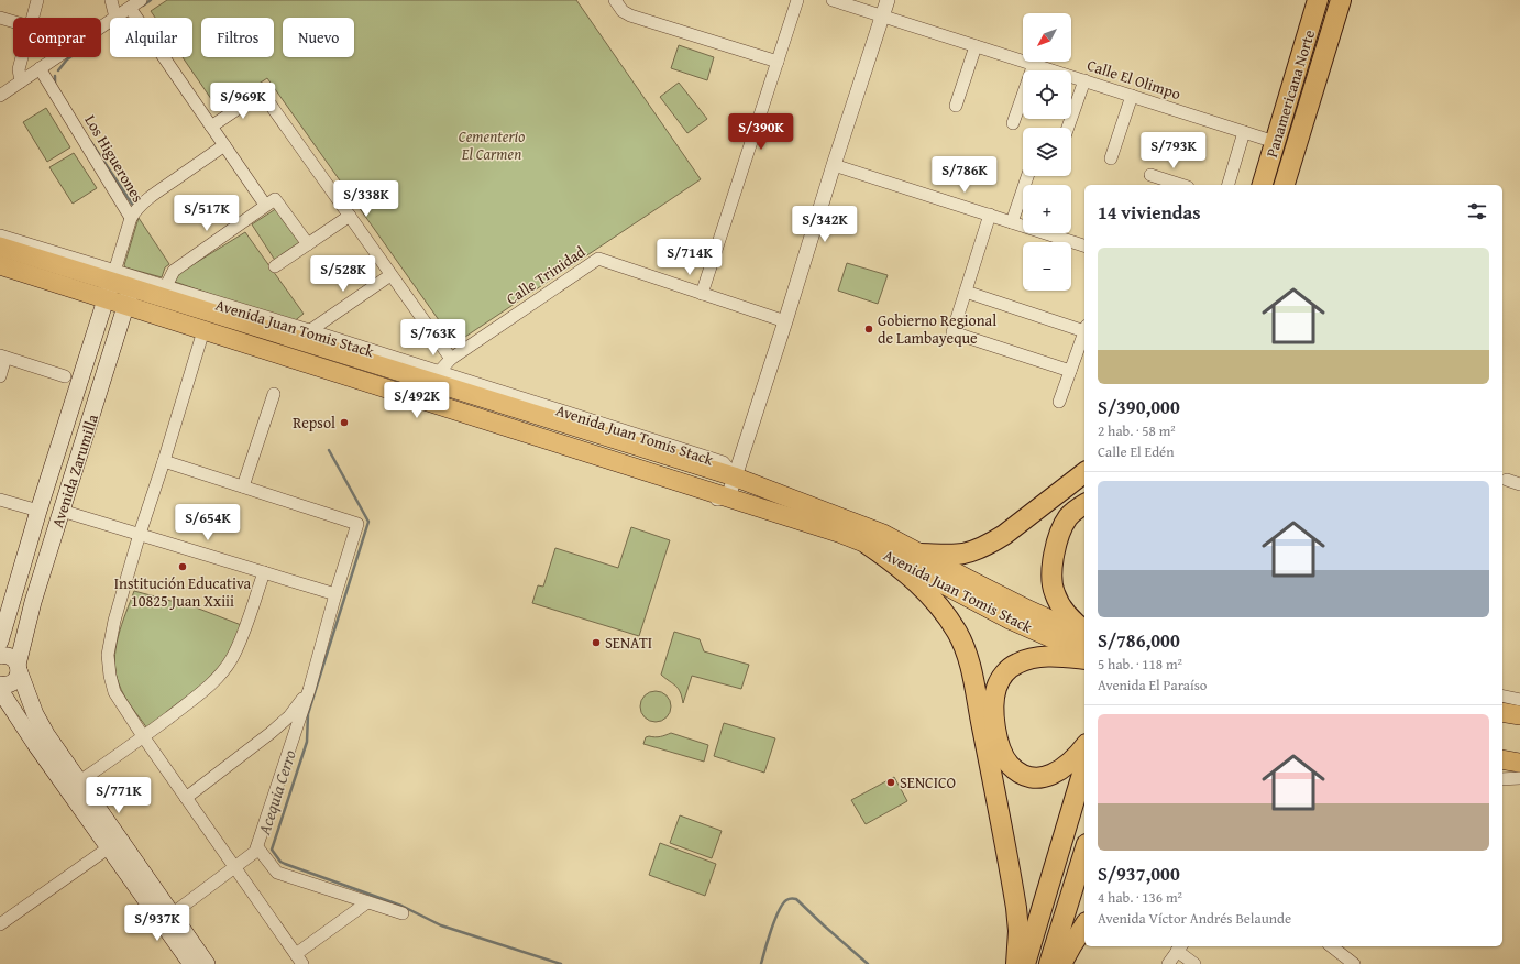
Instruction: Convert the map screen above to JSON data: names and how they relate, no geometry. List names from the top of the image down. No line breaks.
{"streets":{"highway":["Panamericana Norte"],"main road":["Avenida Juan Tomis Stack","Avenida Zarumilla"],"street":["Calle El Olimpo","Los Higuerones","Calle Trinidad"]},"crossings":[["Calle El Olimpo","Panamericana Norte"],["Los Higuerones","Avenida Juan Tomis Stack"],["Los Higuerones","Avenida Zarumilla"],["Calle Trinidad","Avenida Juan Tomis Stack"],["Avenida Juan Tomis Stack","Avenida Zarumilla"]],"water":["Acequia Cerro"],"parks":["Cementerio El Carmen"],"places":["Gobierno Regional de Lambayeque","Repsol","Institución Educativa 10825 Juan Xxiii","SENATI","SENCICO"],"north":"bottom left","page":{"map_buttons":["+","−"],"chip":["Comprar","Alquilar","Filtros","Nuevo"],"price":["S/969K","S/390K","S/793K","S/786K","S/338K","S/517K","S/342K","S/714K","S/528K","S/763K","S/492K","S/654K","S/771K","S/937K"],"heading":"14 viviendas","list":[{"name":"S/390,000","note":"2 hab. · 58 m² · Calle El Edén"},{"name":"S/786,000","note":"5 hab. · 118 m² · Avenida El Paraíso"},{"name":"S/937,000","note":"4 hab. · 136 m² · Avenida Víctor Andrés Belaunde"}]}}
